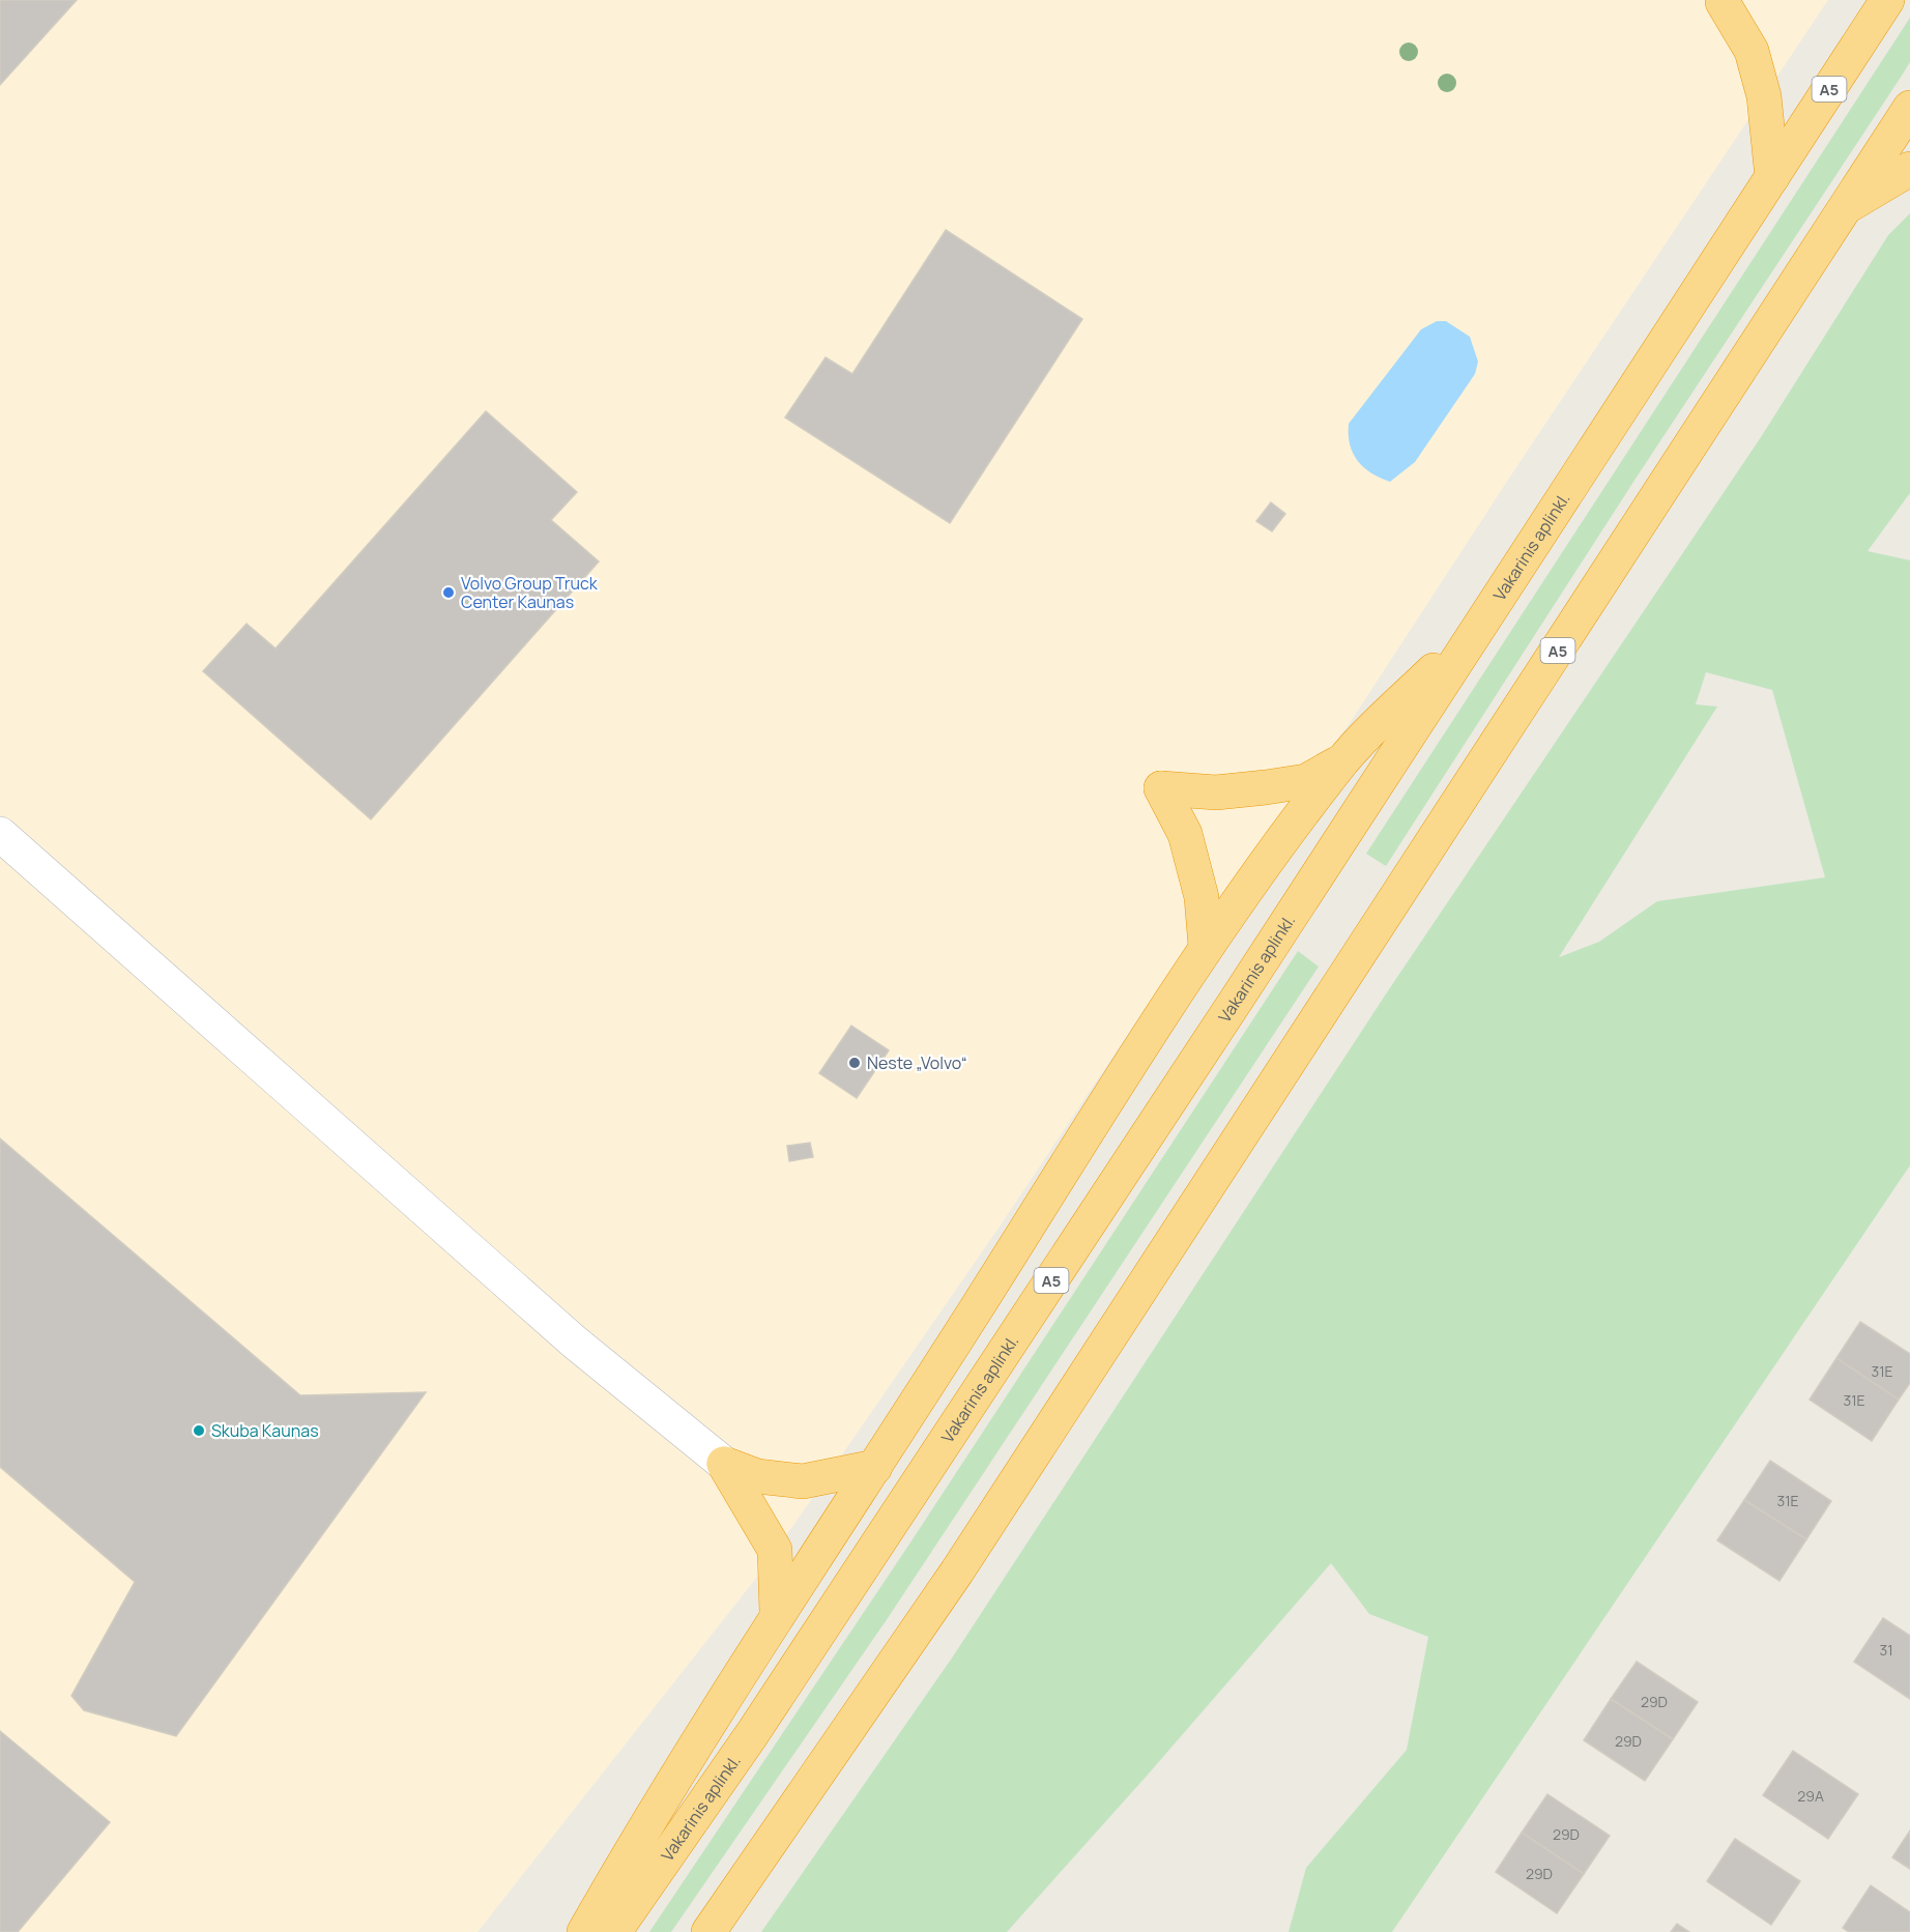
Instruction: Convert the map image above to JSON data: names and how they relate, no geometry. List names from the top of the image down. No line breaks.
{"streets":{"highway":["A5","Vakarinis aplinkl."]},"places":["Volvo Group Truck Center Kaunas","Neste „Volvo“","Skuba Kaunas"],"house_numbers":["31E","31E","31E","31","29D","29D","29A","29D","29D"]}
